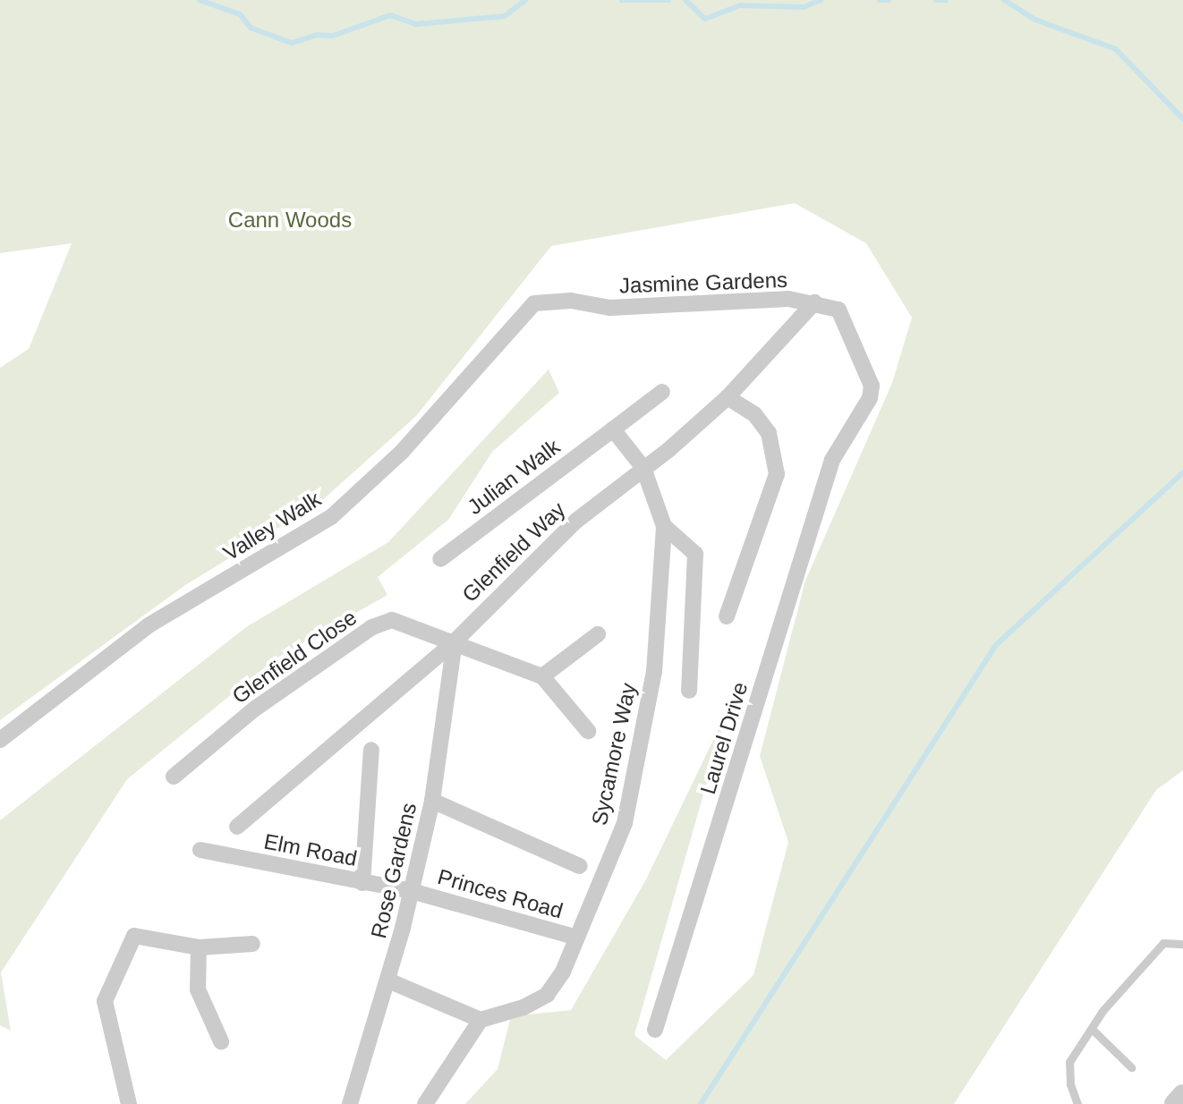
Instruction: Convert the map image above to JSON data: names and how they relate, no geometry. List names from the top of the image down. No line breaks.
{"streets":{"street":["Jasmine Gardens","Julian Walk","Valley Walk","Glenfield Way","Glenfield Close","Laurel Drive","Sycamore Way","Elm Road","Rose Gardens","Princes Road"]},"crossings":[["Jasmine Gardens","Valley Walk"],["Jasmine Gardens","Glenfield Way"],["Jasmine Gardens","Laurel Drive"],["Glenfield Way","Glenfield Close"],["Glenfield Way","Sycamore Way"],["Glenfield Way","Rose Gardens"],["Glenfield Close","Rose Gardens"],["Sycamore Way","Princes Road"],["Elm Road","Rose Gardens"],["Elm Road","Princes Road"],["Rose Gardens","Princes Road"]],"parks":["Cann Woods"]}
